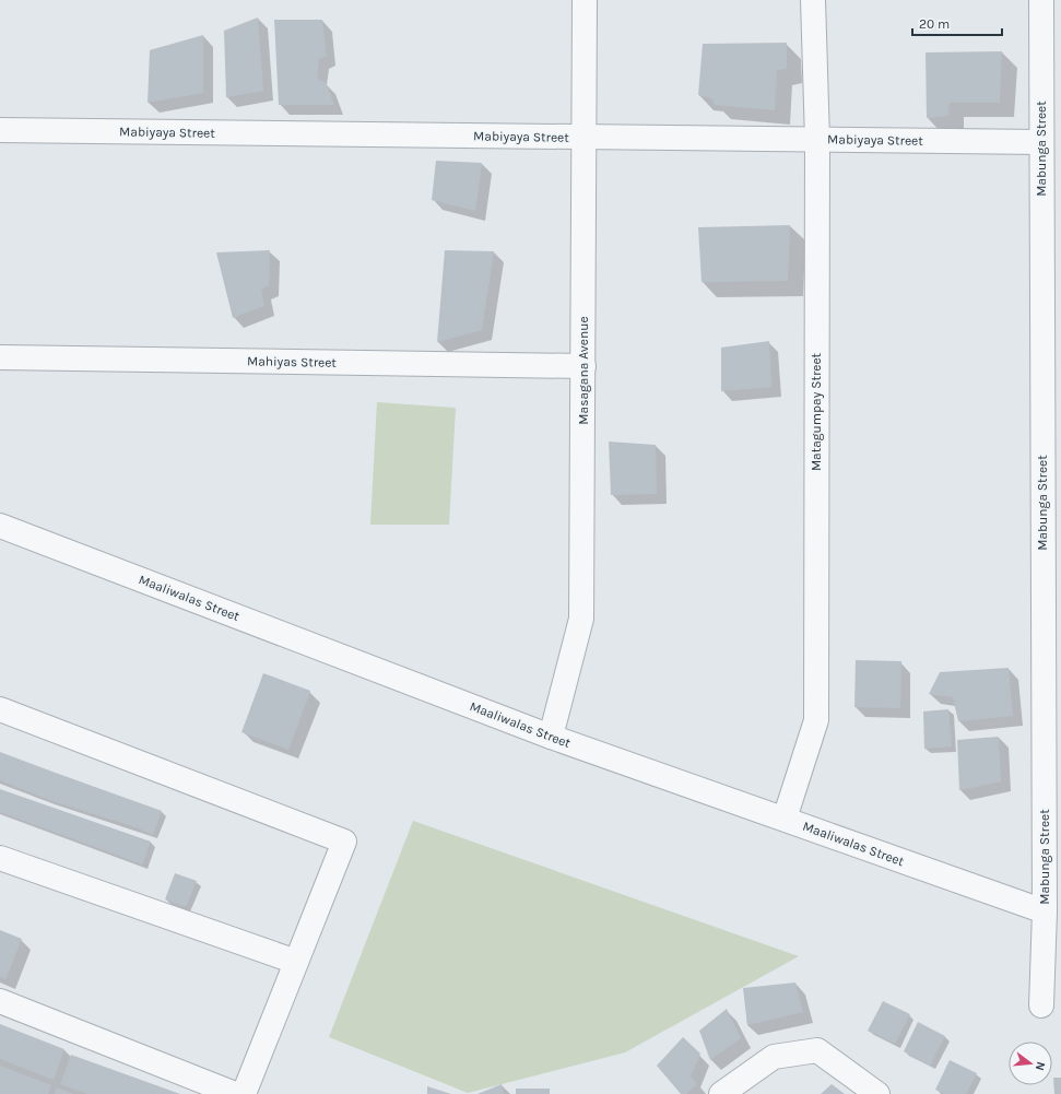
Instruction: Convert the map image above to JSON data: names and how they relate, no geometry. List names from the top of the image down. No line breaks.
{"streets":{"street":["Mabiyaya Street","Mabunga Street","Mahiyas Street","Masagana Avenue","Matagumpay Street","Maaliwalas Street"]},"crossings":[["Mabiyaya Street","Mabunga Street"],["Mabiyaya Street","Masagana Avenue"],["Mabiyaya Street","Matagumpay Street"],["Mabunga Street","Maaliwalas Street"],["Mahiyas Street","Masagana Avenue"],["Masagana Avenue","Maaliwalas Street"],["Matagumpay Street","Maaliwalas Street"]],"scale_bar":"20 m","north":"right"}
